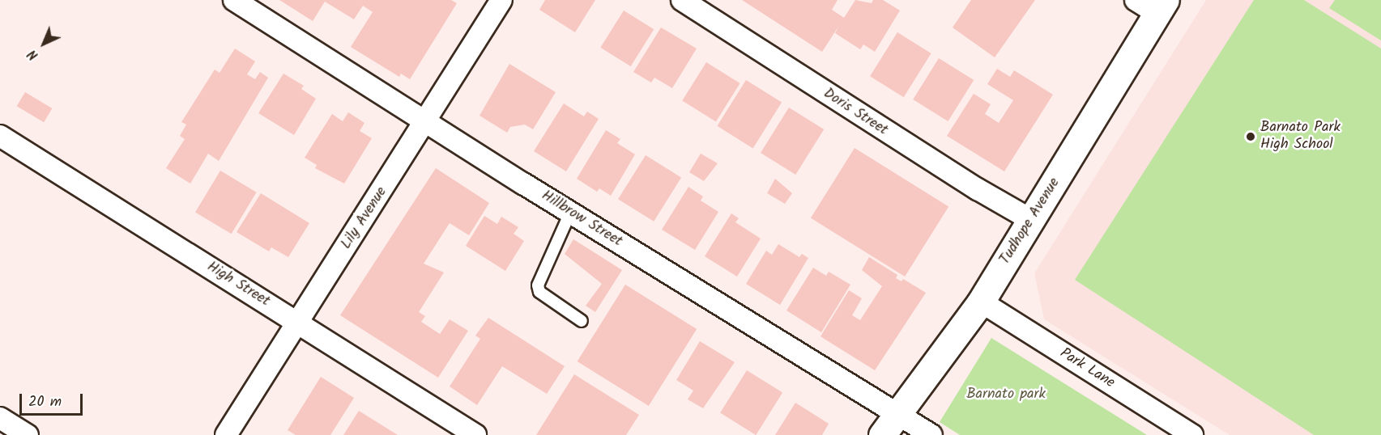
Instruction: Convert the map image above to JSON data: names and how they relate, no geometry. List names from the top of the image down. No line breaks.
{"streets":{"street":["Doris Street","Lily Avenue","Hillbrow Street","Tudhope Avenue","High Street","Park Lane"]},"crossings":[["Doris Street","Tudhope Avenue"],["Lily Avenue","Hillbrow Street"],["Lily Avenue","High Street"],["Hillbrow Street","Tudhope Avenue"],["Tudhope Avenue","Park Lane"]],"parks":["Barnato park"],"places":["Barnato Park High School"],"scale_bar":"20 m","north":"bottom left"}
